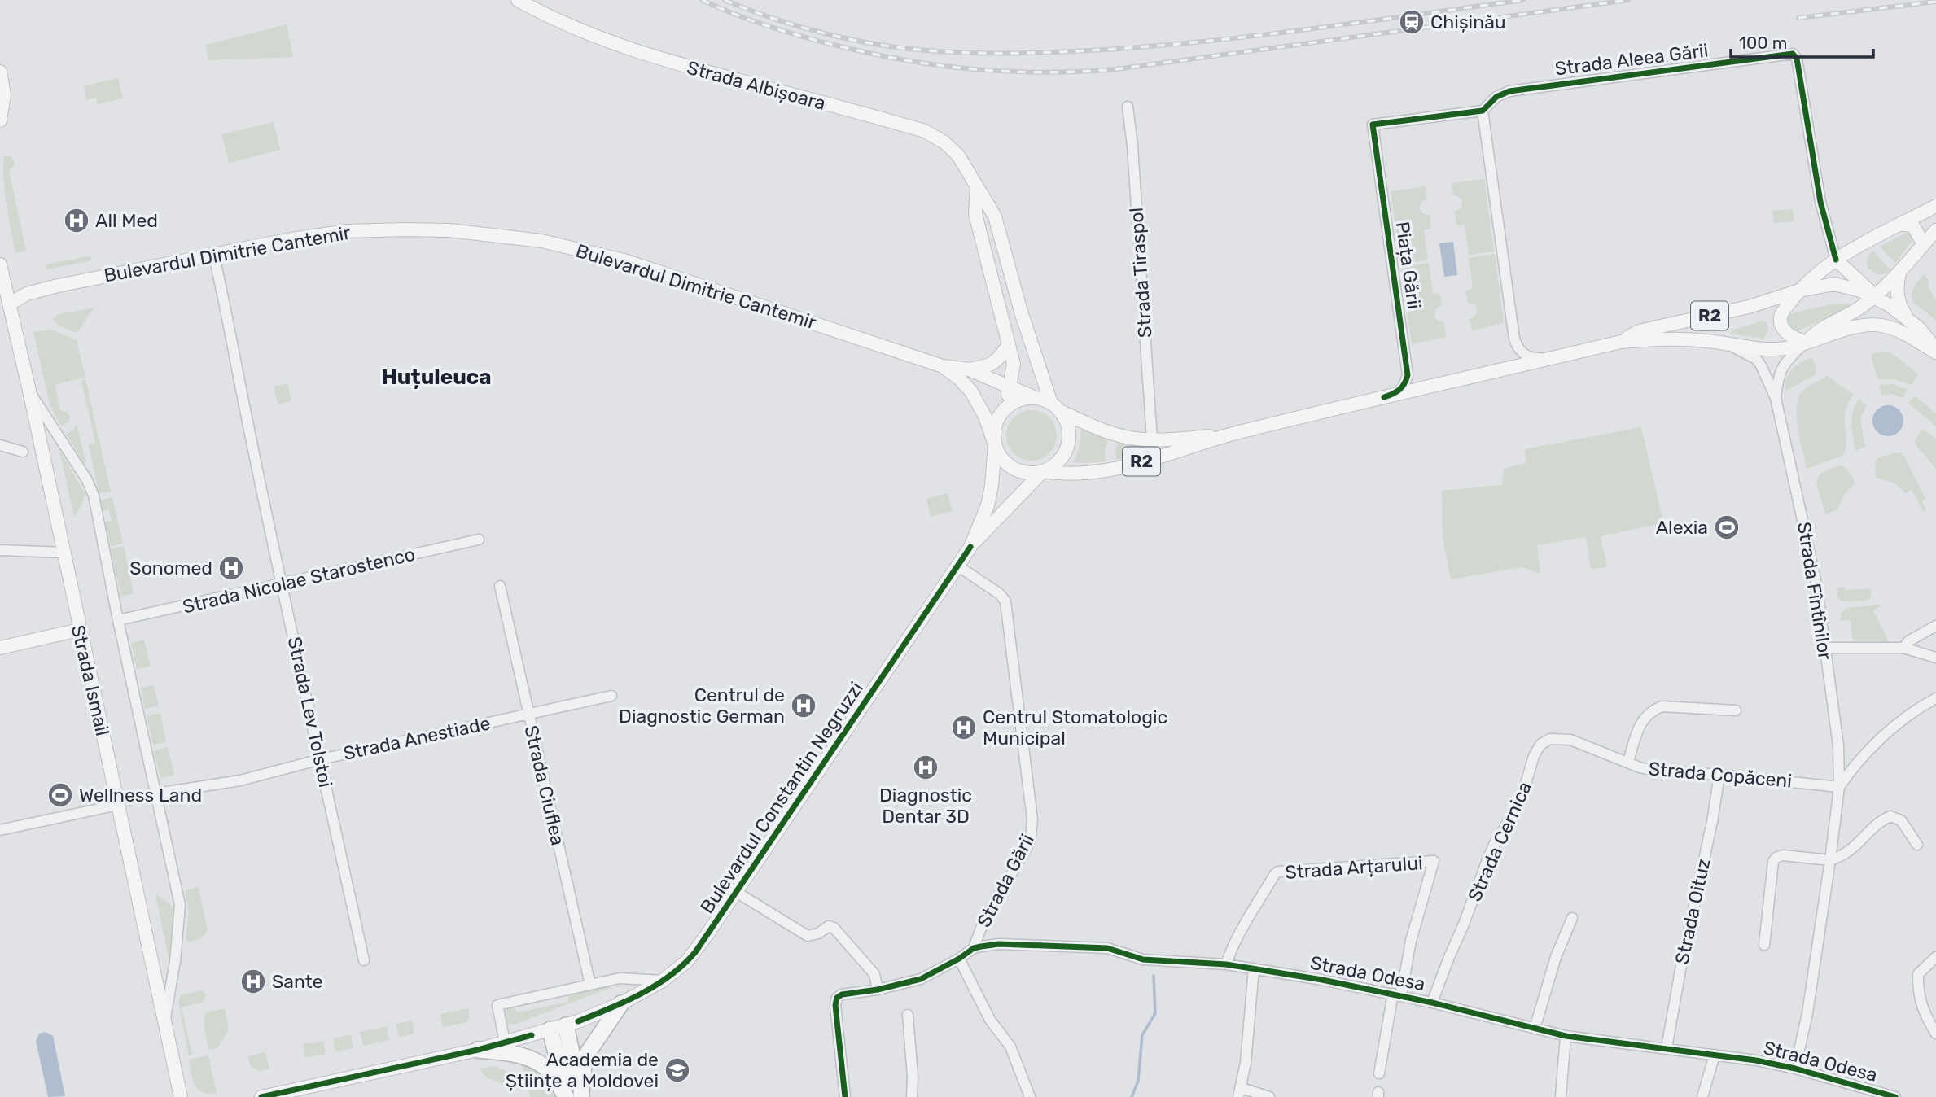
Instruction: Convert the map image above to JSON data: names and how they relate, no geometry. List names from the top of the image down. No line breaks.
{"streets":{"main road":["Strada Albișoara","Bulevardul Dimitrie Cantemir","R2","Strada Ismail","Bulevardul Constantin Negruzzi"],"street":["Strada Aleea Gării","Piața Gării","Strada Tiraspol","Strada Nicolae Starostenco","Strada Fîntînilor","Strada Lev Tolstoi","Strada Anestiade","Strada Copăceni","Strada Ciuflea","Strada Cernica","Strada Arțarului","Strada Gării","Strada Oituz","Strada Odesa"]},"crossings":[["Strada Aleea Gării","Piața Gării"],["Strada Aleea Gării","R2"],["Strada Albișoara","Bulevardul Dimitrie Cantemir"],["Strada Albișoara","R2"],["Strada Albișoara","Bulevardul Constantin Negruzzi"],["Bulevardul Dimitrie Cantemir","R2"],["Bulevardul Dimitrie Cantemir","Strada Ismail"],["Bulevardul Dimitrie Cantemir","Strada Lev Tolstoi"],["Bulevardul Dimitrie Cantemir","Bulevardul Constantin Negruzzi"],["Piața Gării","R2"],["Strada Tiraspol","R2"],["R2","Strada Fîntînilor"],["R2","Bulevardul Constantin Negruzzi"],["Strada Nicolae Starostenco","Strada Lev Tolstoi"],["Strada Fîntînilor","Strada Copăceni"],["Strada Fîntînilor","Strada Odesa"],["Strada Lev Tolstoi","Strada Anestiade"],["Strada Anestiade","Strada Ciuflea"],["Strada Copăceni","Strada Cernica"],["Strada Copăceni","Strada Oituz"],["Bulevardul Constantin Negruzzi","Strada Gării"],["Strada Cernica","Strada Odesa"],["Strada Arțarului","Strada Odesa"],["Strada Gării","Strada Odesa"],["Strada Oituz","Strada Odesa"]],"districts":["Huțuleuca"],"places":{"station":["Chișinău"],"hospital":["All Med","Sonomed","Centrul de Diagnostic German","Centrul Stomatologic Municipal","Diagnostic Dentar 3D","Sante"],"sports":["Alexia","Wellness Land"],"school or university":["Academia de Științe a Moldovei"]},"scale_bar":"100 m"}
